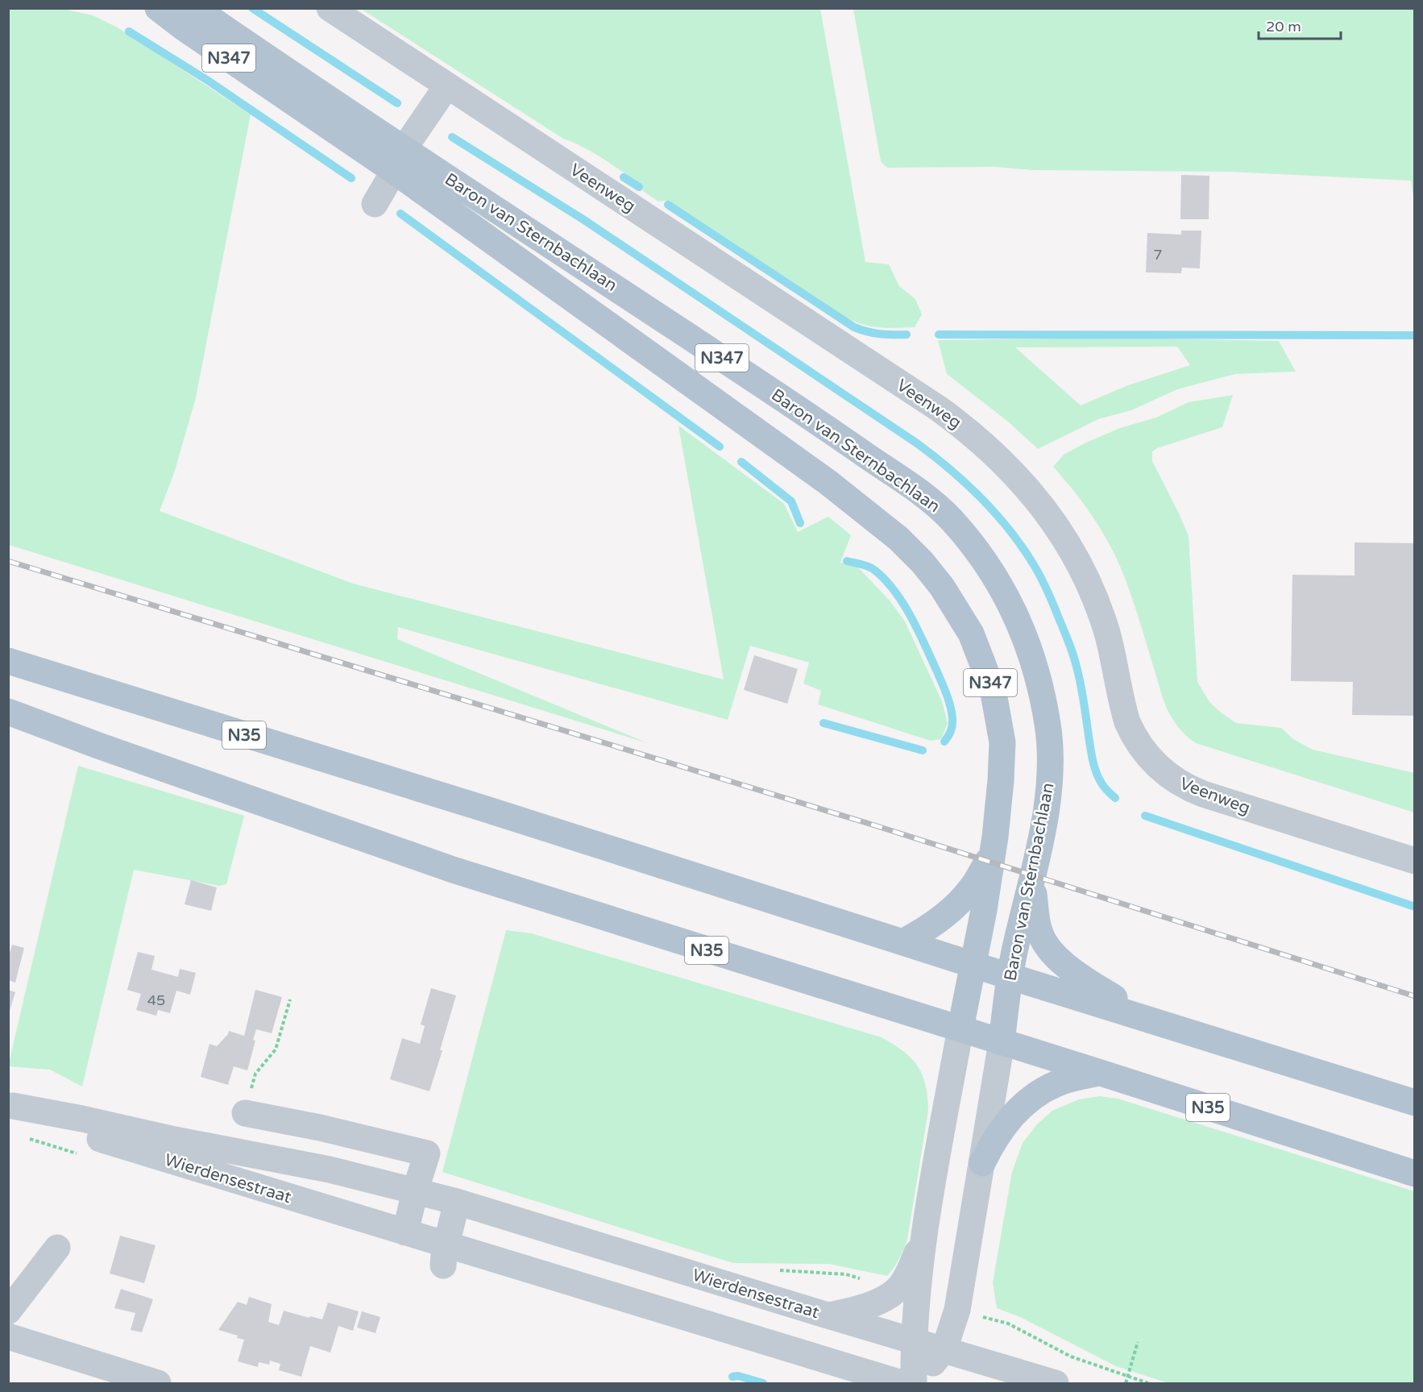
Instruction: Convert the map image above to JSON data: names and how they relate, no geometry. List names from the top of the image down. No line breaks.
{"streets":{"main road":["N347","Baron van Sternbachlaan","N35"],"street":["Veenweg","Wierdensestraat"]},"crossings":[["Baron van Sternbachlaan","N35"],["Baron van Sternbachlaan","Wierdensestraat"]],"house_numbers":["7","45"],"scale_bar":"20 m"}
